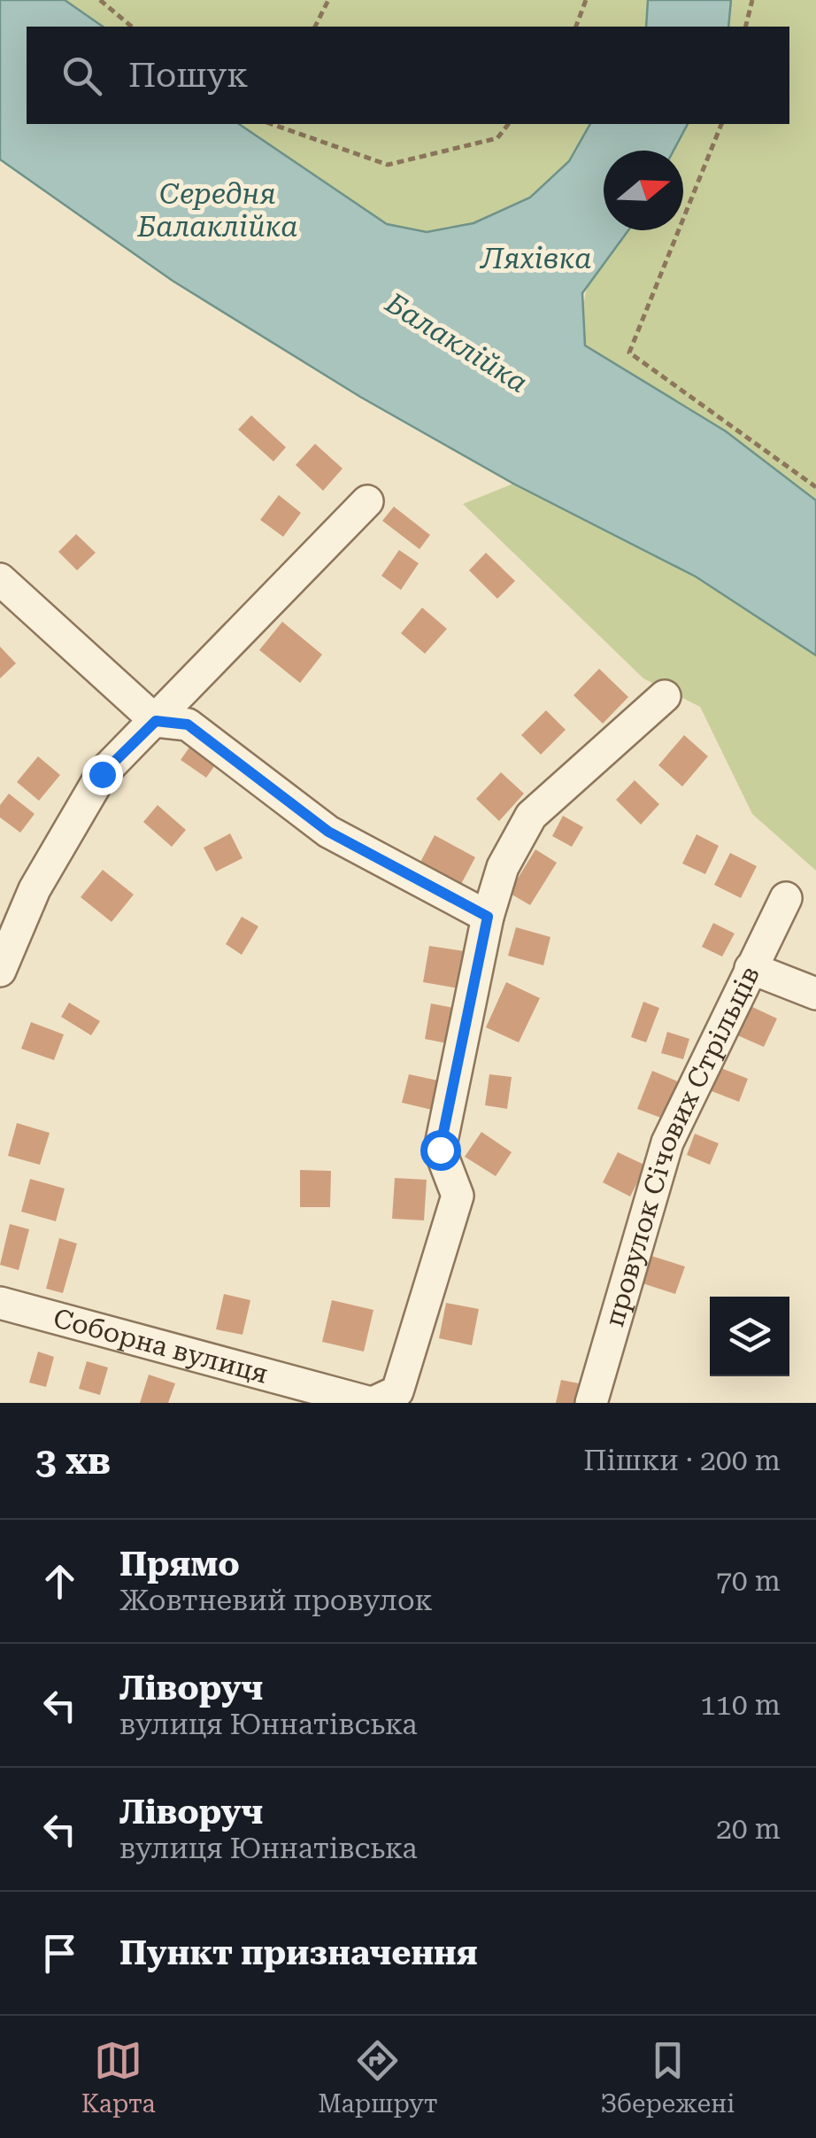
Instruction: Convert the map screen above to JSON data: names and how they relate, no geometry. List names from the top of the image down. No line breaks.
{"streets":{"street":["провулок Січових Стрільців","Соборна вулиця"]},"water":["Середня Балаклійка","Ляхівка","Балаклійка"],"north":"right","page":{"search":"Пошук","heading":["3 хв","Пішки · 200 m"],"list":[["Прямо","Жовтневий провулок","70 m"],["Ліворуч","вулиця Юннатівська","110 m"],["Ліворуч","вулиця Юннатівська","20 m"],"Пункт призначення"],"nav":["Карта","Маршрут","Збережені"]}}
